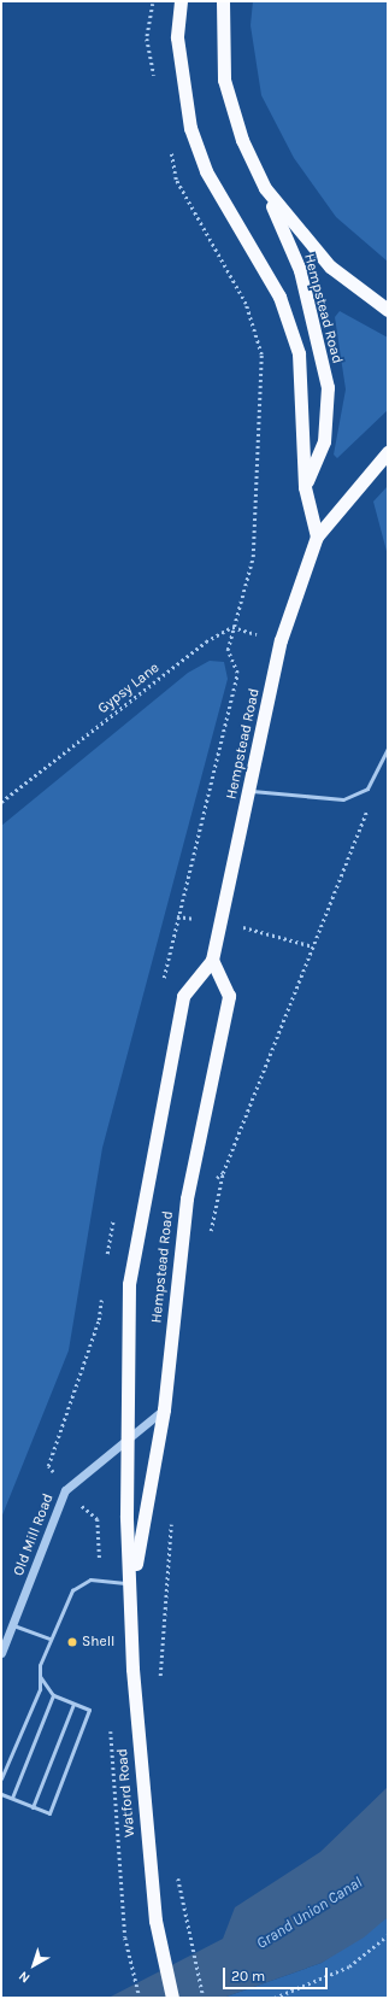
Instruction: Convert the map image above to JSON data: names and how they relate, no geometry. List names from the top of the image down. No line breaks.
{"streets":{"highway":["Hempstead Road","Watford Road"],"street":["Old Mill Road"],"path":["Gypsy Lane"]},"crossings":[["Hempstead Road","Old Mill Road"],["Hempstead Road","Watford Road"]],"water":["Grand Union Canal"],"places":["Shell"],"scale_bar":"20 m","north":"bottom left"}
